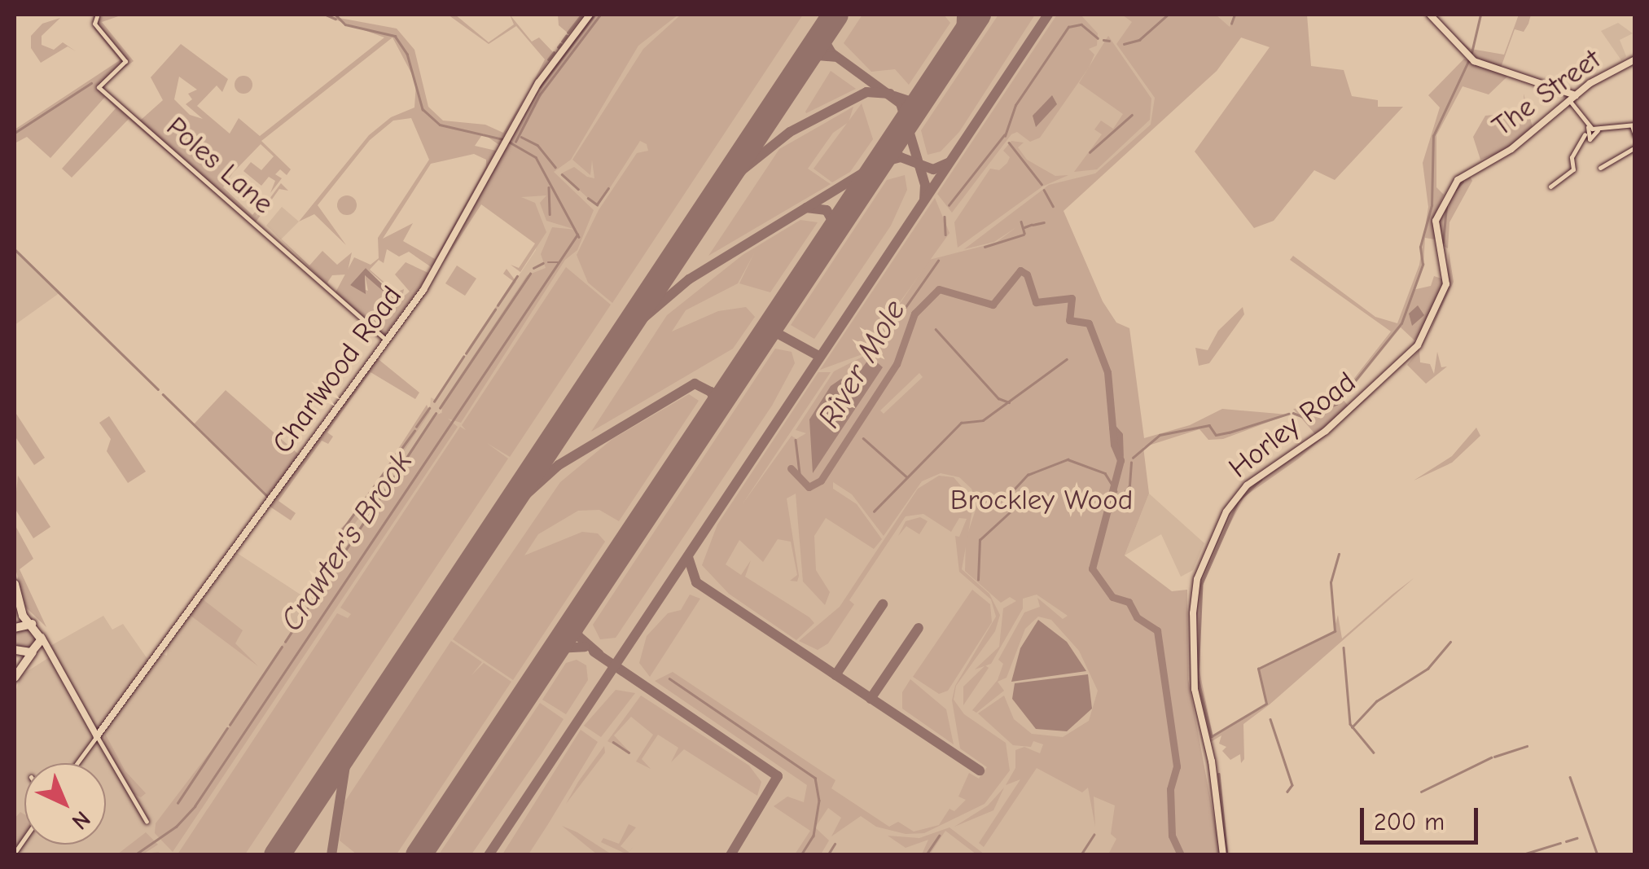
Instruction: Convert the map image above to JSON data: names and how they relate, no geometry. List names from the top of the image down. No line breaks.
{"streets":{"street":["The Street","Poles Lane","Charlwood Road","Horley Road"]},"crossings":[["The Street","Horley Road"],["Poles Lane","Charlwood Road"]],"water":["River Mole","Crawter's Brook"],"parks":["Brockley Wood"],"scale_bar":"200 m","north":"bottom right"}
